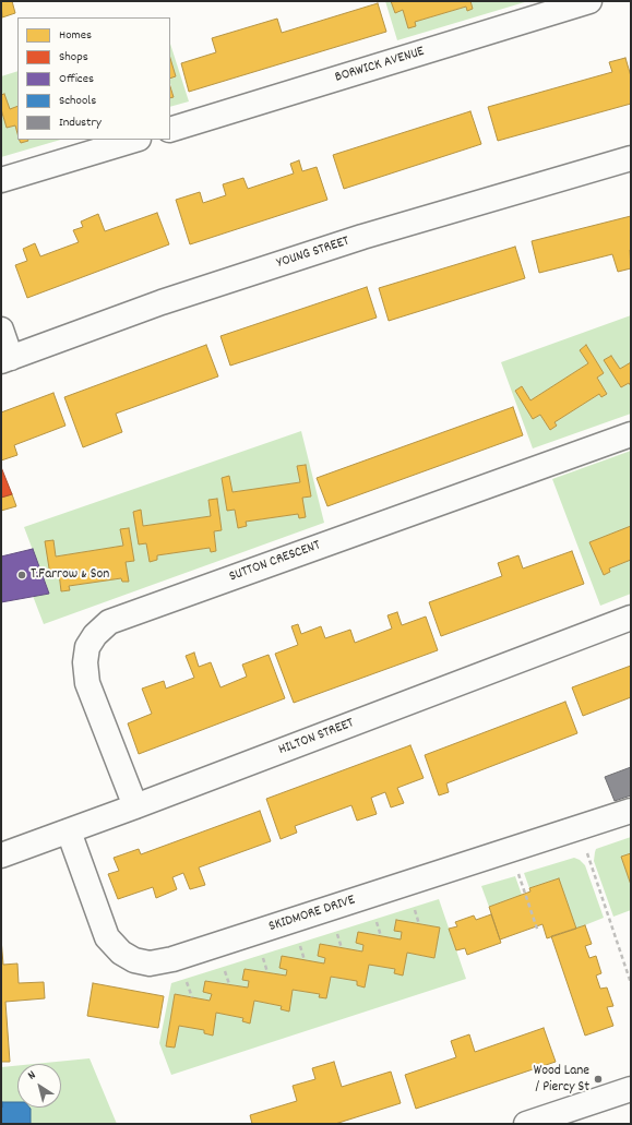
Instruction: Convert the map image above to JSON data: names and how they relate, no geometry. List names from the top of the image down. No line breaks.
{"streets":{"street":["BORWICK AVENUE","YOUNG STREET","SUTTON CRESCENT","HILTON STREET","SKIDMORE DRIVE"]},"crossings":[["SUTTON CRESCENT","HILTON STREET"],["HILTON STREET","SKIDMORE DRIVE"]],"places":["T.Farrow & Son","Wood Lane / Piercy St"],"legend":["Homes","Shops","Offices","Schools","Industry"],"north":"top left"}
